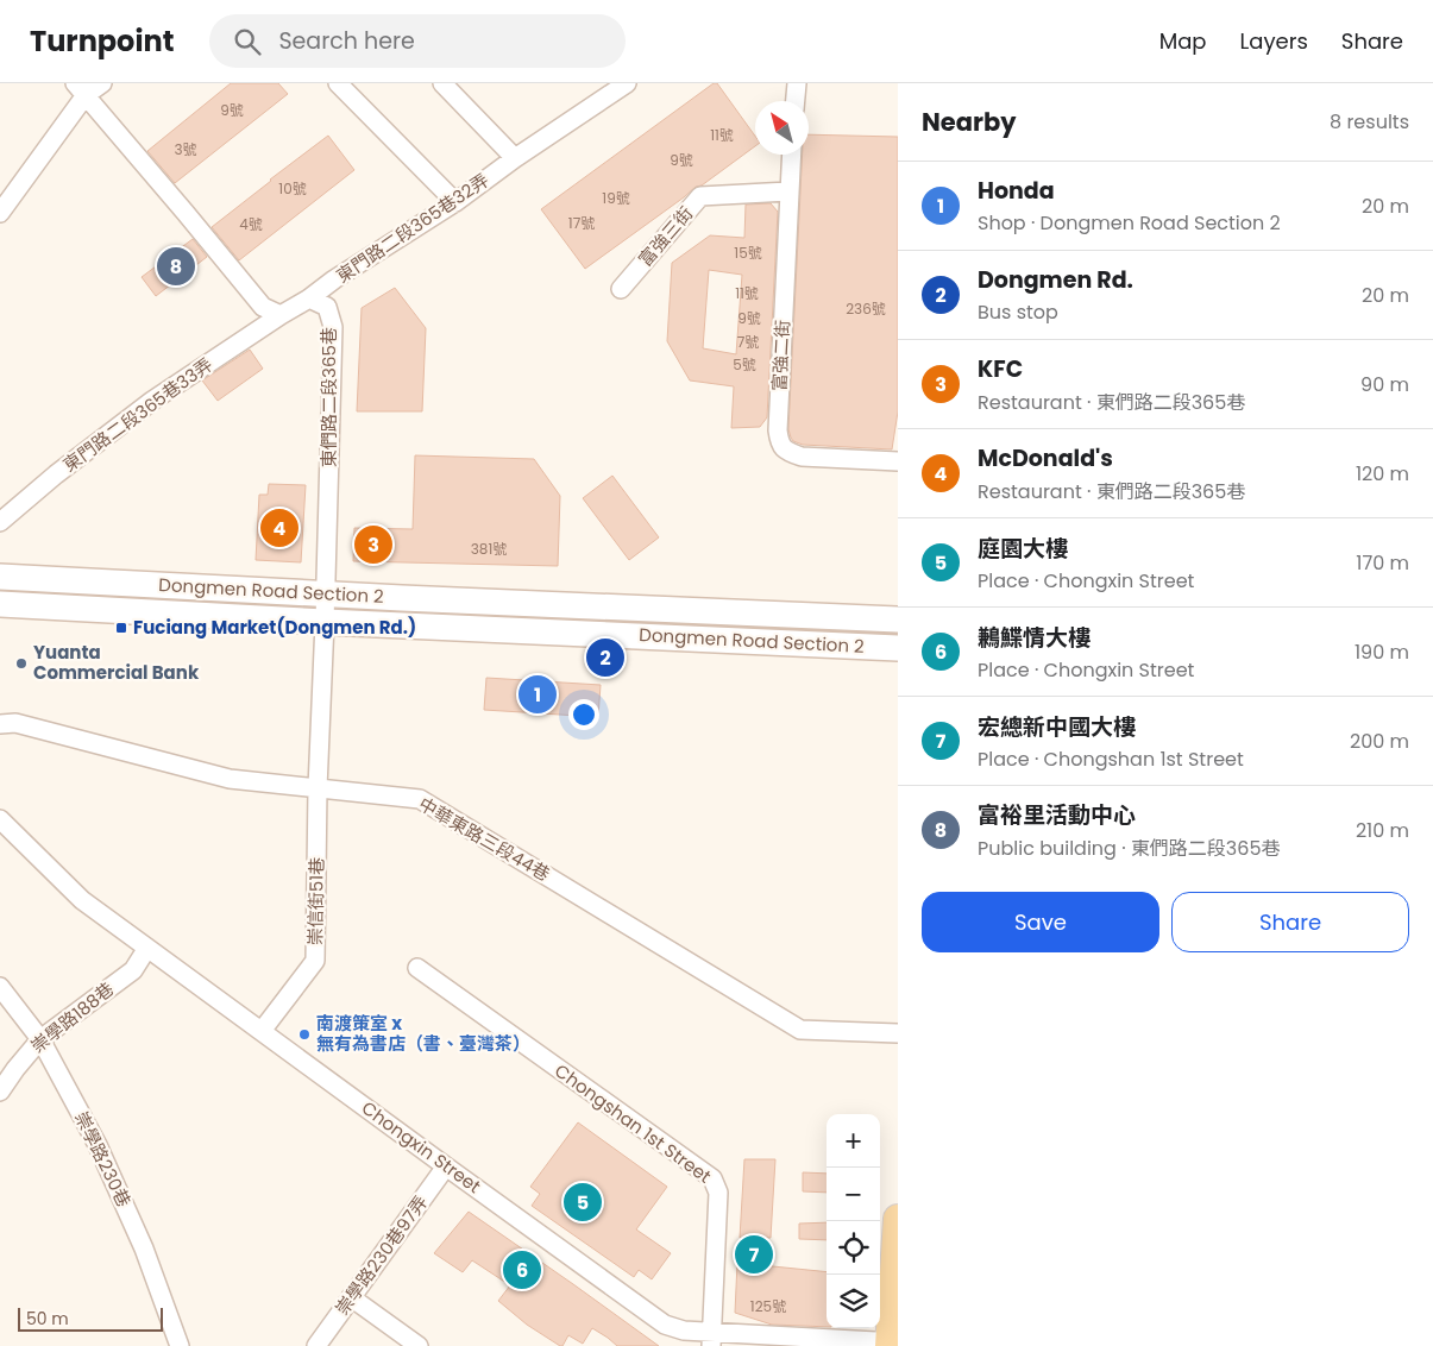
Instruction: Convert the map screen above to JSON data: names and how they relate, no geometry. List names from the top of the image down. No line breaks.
{"streets":{"main road":["Dongmen Road Section 2"],"street":["東門路二段365巷32弄","富強三街","富強二街","東們路二段365巷","東門路二段365巷33弄","中華東路三段44巷","崇信街51巷","崇學路188巷","Chongshan 1st Street","Chongxin Street","崇學路230巷","崇學路230巷97弄"]},"crossings":[["東門路二段365巷32弄","東們路二段365巷"],["富強三街","富強二街"],["東們路二段365巷","Dongmen Road Section 2"],["東們路二段365巷","崇信街51巷"],["Dongmen Road Section 2","崇信街51巷"],["中華東路三段44巷","崇信街51巷"],["崇信街51巷","Chongxin Street"],["崇學路188巷","Chongxin Street"],["崇學路188巷","崇學路230巷"],["Chongshan 1st Street","Chongxin Street"],["Chongxin Street","崇學路230巷97弄"]],"places":{"transit":["Fuciang Market(Dongmen Rd.)"],"other":["Yuanta Commercial Bank","南渡策室 x 無有為書店（書、臺灣茶）"]},"house_numbers":["9號","11號","3號","9號","10號","19號","17號","4號","15號","11號","236號","9號","7號","5號","381號","125號"],"scale_bar":"50 m","north":"top left","page":{"header":"Turnpoint","search":"Search here","nav":["Map","Layers","Share"],"heading":["Nearby","8 results"],"list":[{"mark":"1","name":"Honda","note":"Shop · Dongmen Road Section 2","value":"20 m"},{"mark":"2","name":"Dongmen Rd.","note":"Bus stop","value":"20 m"},{"mark":"3","name":"KFC","note":"Restaurant · 東們路二段365巷","value":"90 m"},{"mark":"4","name":"McDonald's","note":"Restaurant · 東們路二段365巷","value":"120 m"},{"mark":"5","name":"庭園大樓","note":"Place · Chongxin Street","value":"170 m"},{"mark":"6","name":"鶼鰈情大樓","note":"Place · Chongxin Street","value":"190 m"},{"mark":"7","name":"宏總新中國大樓","note":"Place · Chongshan 1st Street","value":"200 m"},{"mark":"8","name":"富裕里活動中心","note":"Public building · 東們路二段365巷","value":"210 m"}],"pins":["8","4","3","2","1","5","7","6"],"buttons":["Save","Share"],"map_buttons":["+","−"],"scale":"50 m"}}
